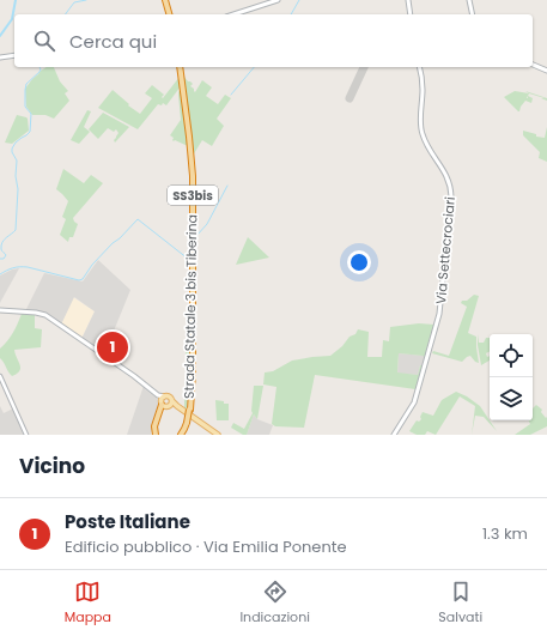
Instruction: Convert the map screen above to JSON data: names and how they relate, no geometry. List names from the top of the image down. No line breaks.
{"streets":{"highway":["SS3bis","Strada Statale 3 bis Tiberina"],"main road":["Via Settecrociari"]},"page":{"search":"Cerca qui","pins":"1","heading":"Vicino","list":[{"mark":"1","name":"Poste Italiane","note":"Edificio pubblico · Via Emilia Ponente","value":"1.3 km"}],"nav":["Mappa","Indicazioni","Salvati"]}}
